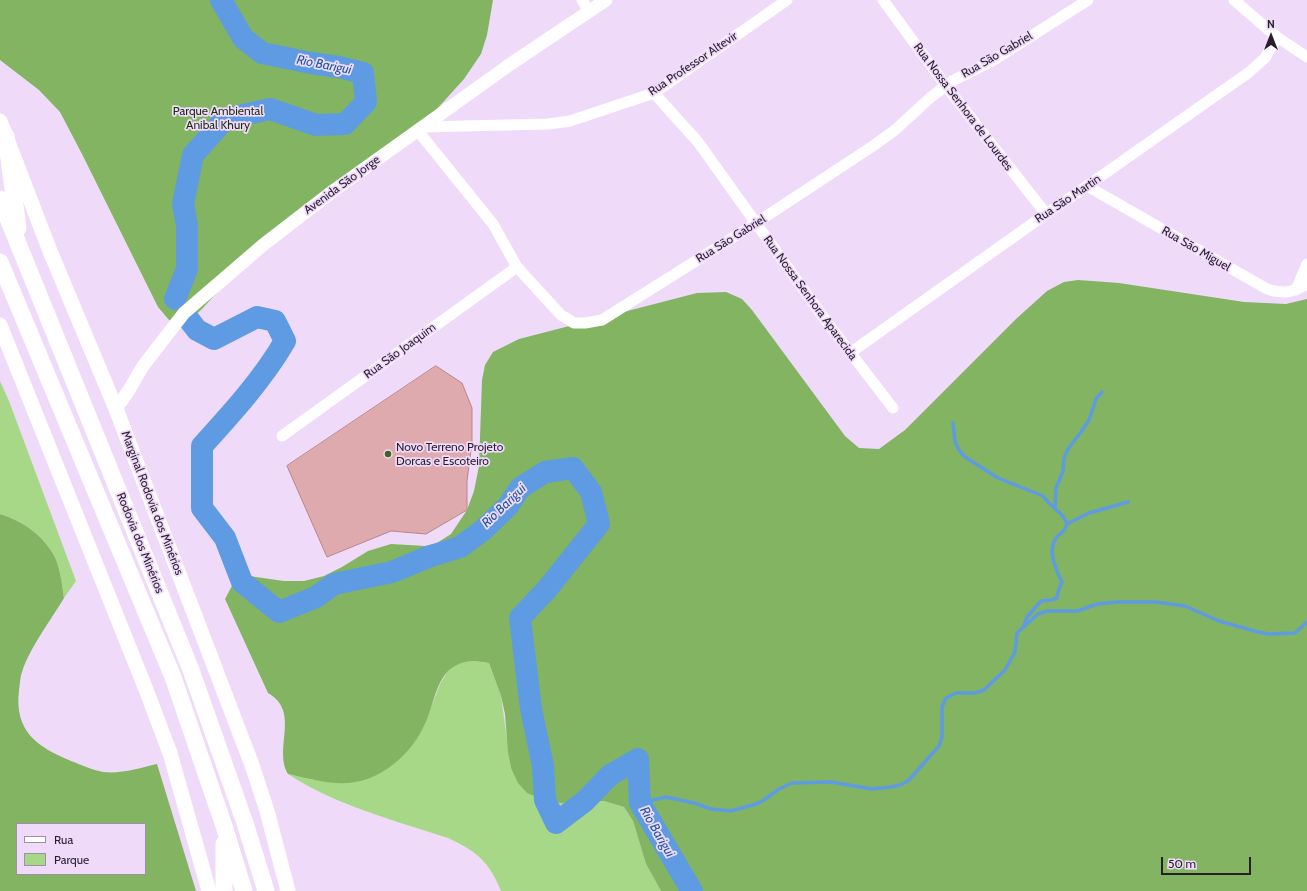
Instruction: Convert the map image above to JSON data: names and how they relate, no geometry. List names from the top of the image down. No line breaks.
{"streets":{"main road":["Marginal Rodovia dos Minérios","Rodovia dos Minérios"],"street":["Rua São Gabriel","Rua Professor Altevir","Rua Nossa Senhora de Lourdes","Avenida São Jorge","Rua São Martin","Rua São Miguel","Rua Nossa Senhora Aparecida","Rua São Joaquim"]},"crossings":[["Rua São Gabriel","Rua Professor Altevir"],["Rua São Gabriel","Rua Nossa Senhora de Lourdes"],["Rua São Gabriel","Avenida São Jorge"],["Rua São Gabriel","Rua Nossa Senhora Aparecida"],["Rua São Gabriel","Rua São Joaquim"],["Rua Professor Altevir","Avenida São Jorge"],["Rua Professor Altevir","Rua Nossa Senhora Aparecida"],["Rua Nossa Senhora de Lourdes","Rua São Martin"],["Avenida São Jorge","Marginal Rodovia dos Minérios"],["Rua São Martin","Rua São Miguel"],["Rua São Martin","Rua Nossa Senhora Aparecida"]],"water":["Rio Barigui"],"parks":["Parque Ambiental Anibal Khury"],"places":["Novo Terreno Projeto Dorcas e Escoteiro"],"legend":["Rua","Parque"],"scale_bar":"50 m","north":"top"}
